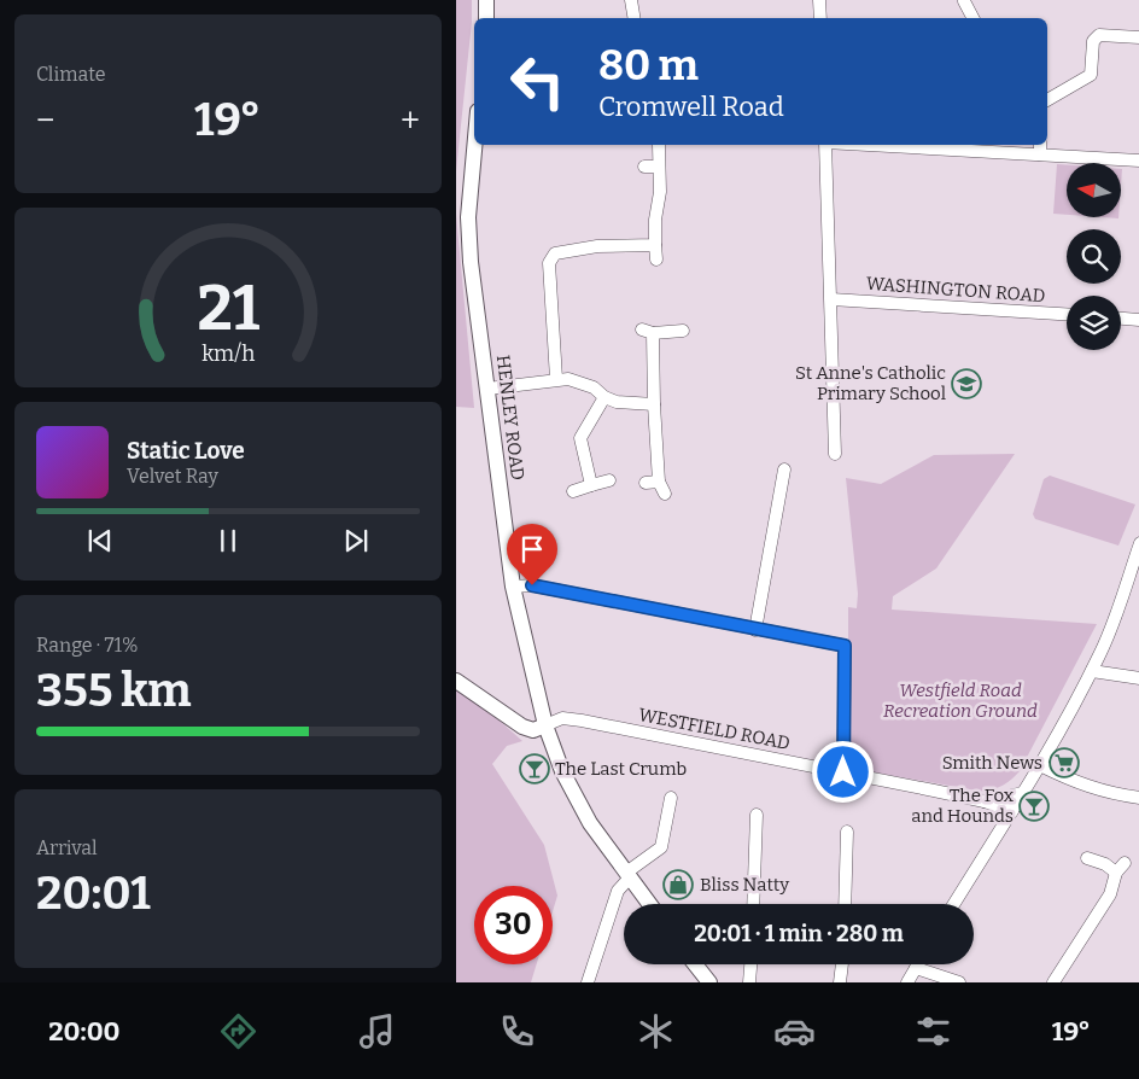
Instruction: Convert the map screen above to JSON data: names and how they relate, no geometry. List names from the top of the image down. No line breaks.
{"streets":{"main road":["HENLEY ROAD"],"street":["WASHINGTON ROAD","WESTFIELD ROAD"]},"crossings":[["HENLEY ROAD","WESTFIELD ROAD"]],"parks":["Westfield Road Recreation Ground"],"places":{"school or university":["St Anne's Catholic Primary School"],"supermarket":["Smith News"],"bar":["The Last Crumb","The Fox and Hounds"],"shop":["Bliss Natty"]},"north":"left","page":{"tile":["Climate",["Range · 71%","355 km"],["Arrival","20:01"]],"turn":["80 m","Cromwell Road"],"heat":["−","19°","+"],"song":["Static Love","Velvet Ray"],"limit":"30","trip":"20:01 · 1 min · 280 m","tabs":["20:00","19°"],"gauge":["21","km/h"]}}
